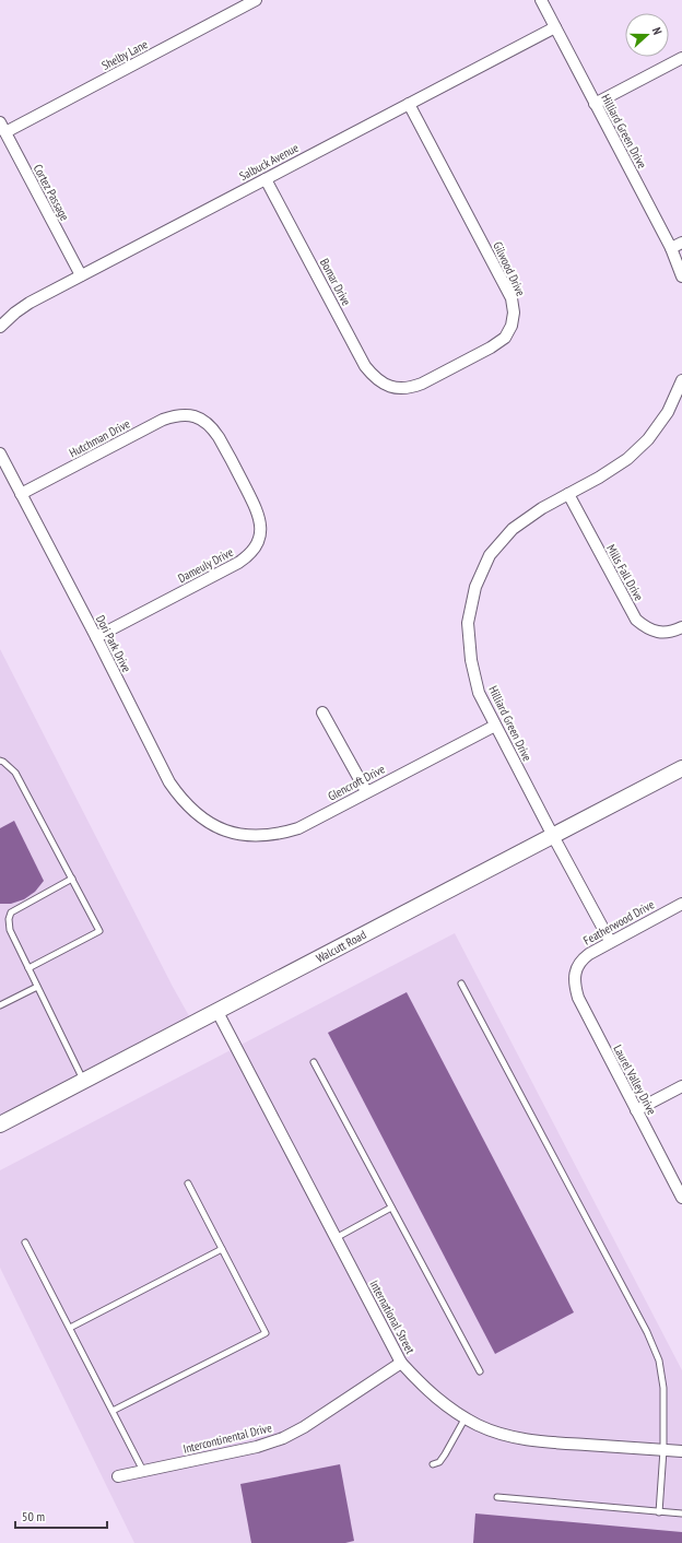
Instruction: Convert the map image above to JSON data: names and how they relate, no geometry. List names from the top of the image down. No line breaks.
{"streets":{"street":["Shelby Lane","Hilliard Green Drive","Salbuck Avenue","Cortez Passage","Gilwood Drive","Bomar Drive","Hutchman Drive","Dameuly Drive","Mills Fall Drive","Dori Park Drive","Glencroft Drive","Featherwood Drive","Walcutt Road","Laurel Valley Drive","International Street","Intercontinental Drive"]},"crossings":[["Shelby Lane","Cortez Passage"],["Hilliard Green Drive","Salbuck Avenue"],["Hilliard Green Drive","Mills Fall Drive"],["Hilliard Green Drive","Glencroft Drive"],["Hilliard Green Drive","Featherwood Drive"],["Hilliard Green Drive","Walcutt Road"],["Salbuck Avenue","Cortez Passage"],["Salbuck Avenue","Gilwood Drive"],["Salbuck Avenue","Bomar Drive"],["Gilwood Drive","Bomar Drive"],["Hutchman Drive","Dameuly Drive"],["Hutchman Drive","Dori Park Drive"],["Dameuly Drive","Dori Park Drive"],["Dori Park Drive","Glencroft Drive"],["Featherwood Drive","Laurel Valley Drive"],["Walcutt Road","International Street"],["International Street","Intercontinental Drive"]],"scale_bar":"50 m","north":"right"}
